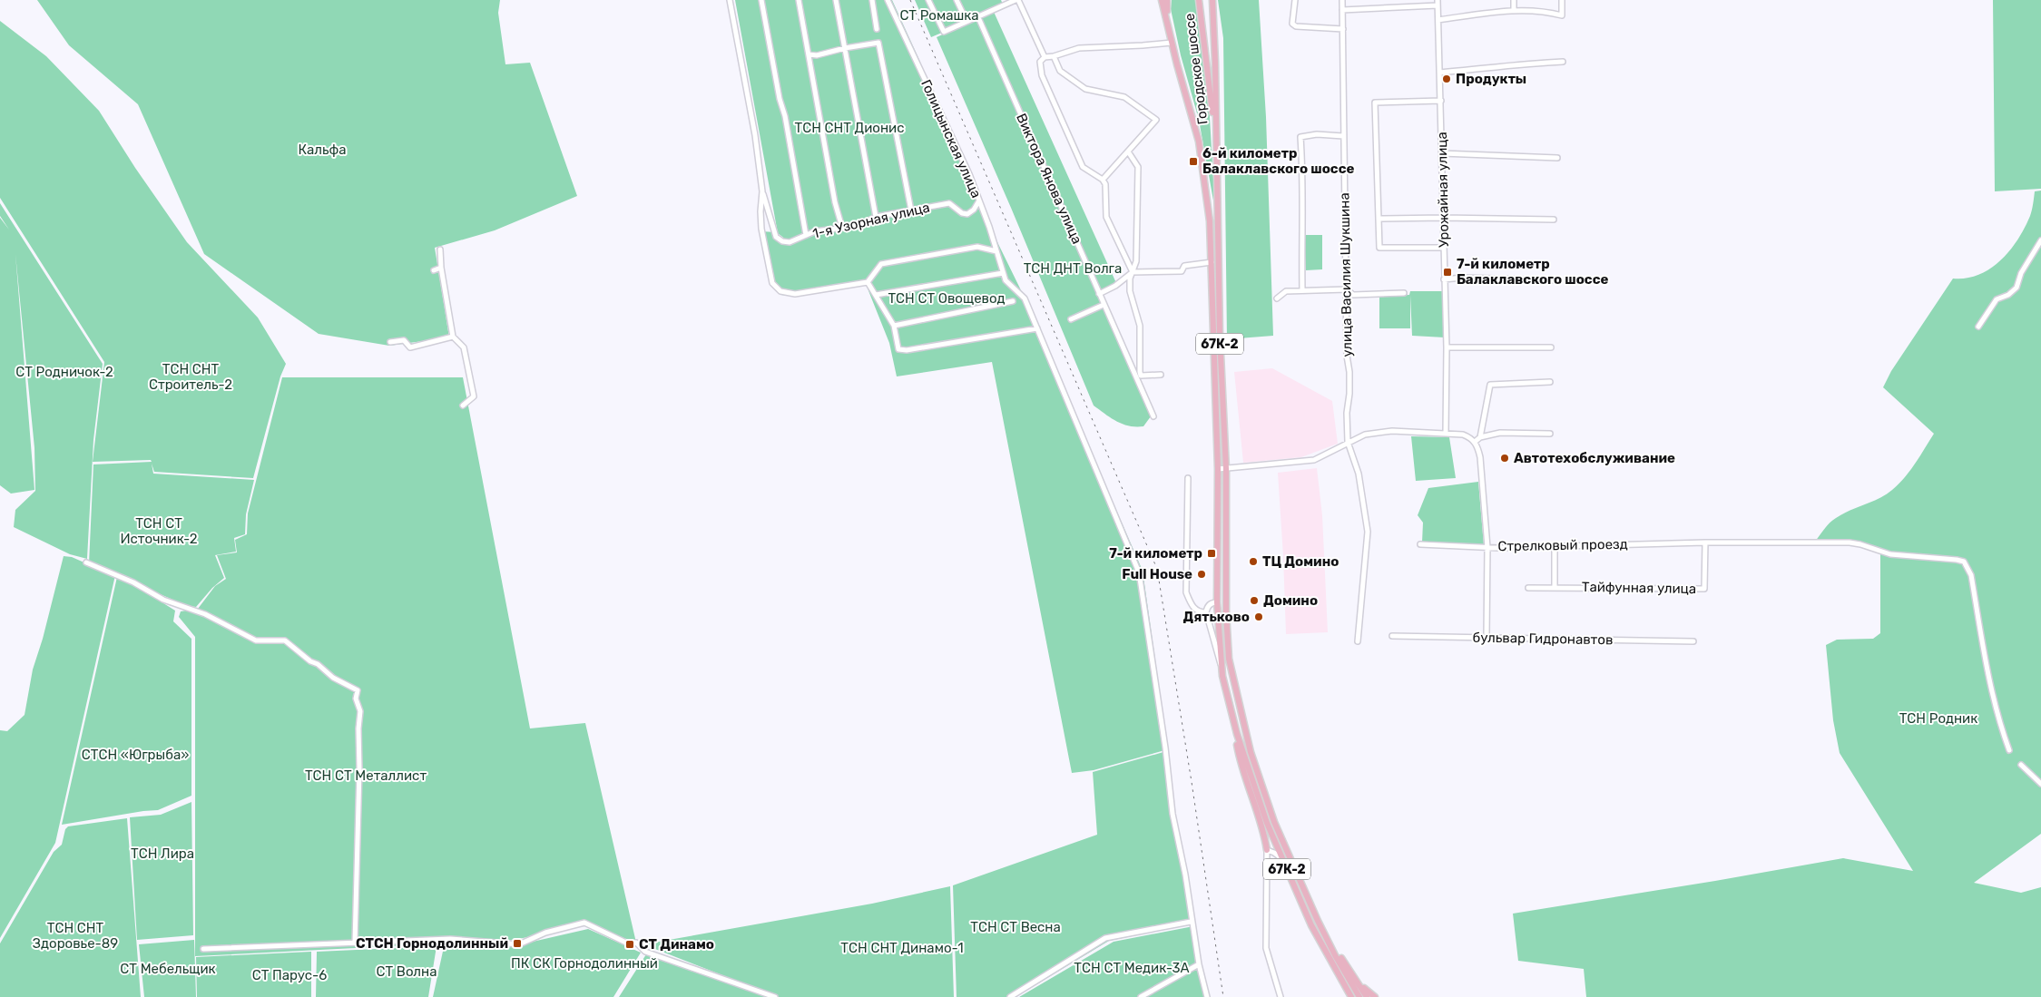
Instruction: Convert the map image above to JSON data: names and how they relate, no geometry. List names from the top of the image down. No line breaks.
{"streets":{"main road":["Городское шоссе","67К-2"],"street":["Голицынская улица","Виктора Янова улица","Урожайная улица","1-я Узорная улица","улица Василия Шукшина","Стрелковый проезд","Тайфунная улица","бульвар Гидронавтов"]},"crossings":[["Городское шоссе","67К-2"],["Голицынская улица","1-я Узорная улица"],["Стрелковый проезд","Тайфунная улица"]],"parks":["СТ Ромашка","ТСН СНТ Дионис","Кальфа","ТСН ДНТ Волга","ТСН СТ Овощевод","ТСН СНТ Строитель-2","СТ Родничок-2","ТСН СТ Источник-2","ТСН Родник","СТСН «Югрыба»","ТСН СТ Металлист","ТСН Лира","ТСН СТ Весна","ТСН СНТ Здоровье-89","ТСН СНТ Динамо-1","ПК СК Горнодолинный","ТСН СТ Медик-3А","СТ Мебельщик","СТ Волна","СТ Парус-6"],"places":{"other":["Продукты","Автотехобслуживание","ТЦ Домино","Full House","Домино","Дятьково"],"transit":["6-й километр Балаклавского шоccе","7-й километр Балаклавского шоссе","7-й километр","СТСН Горнодолинный","СТ Динамо"]}}
